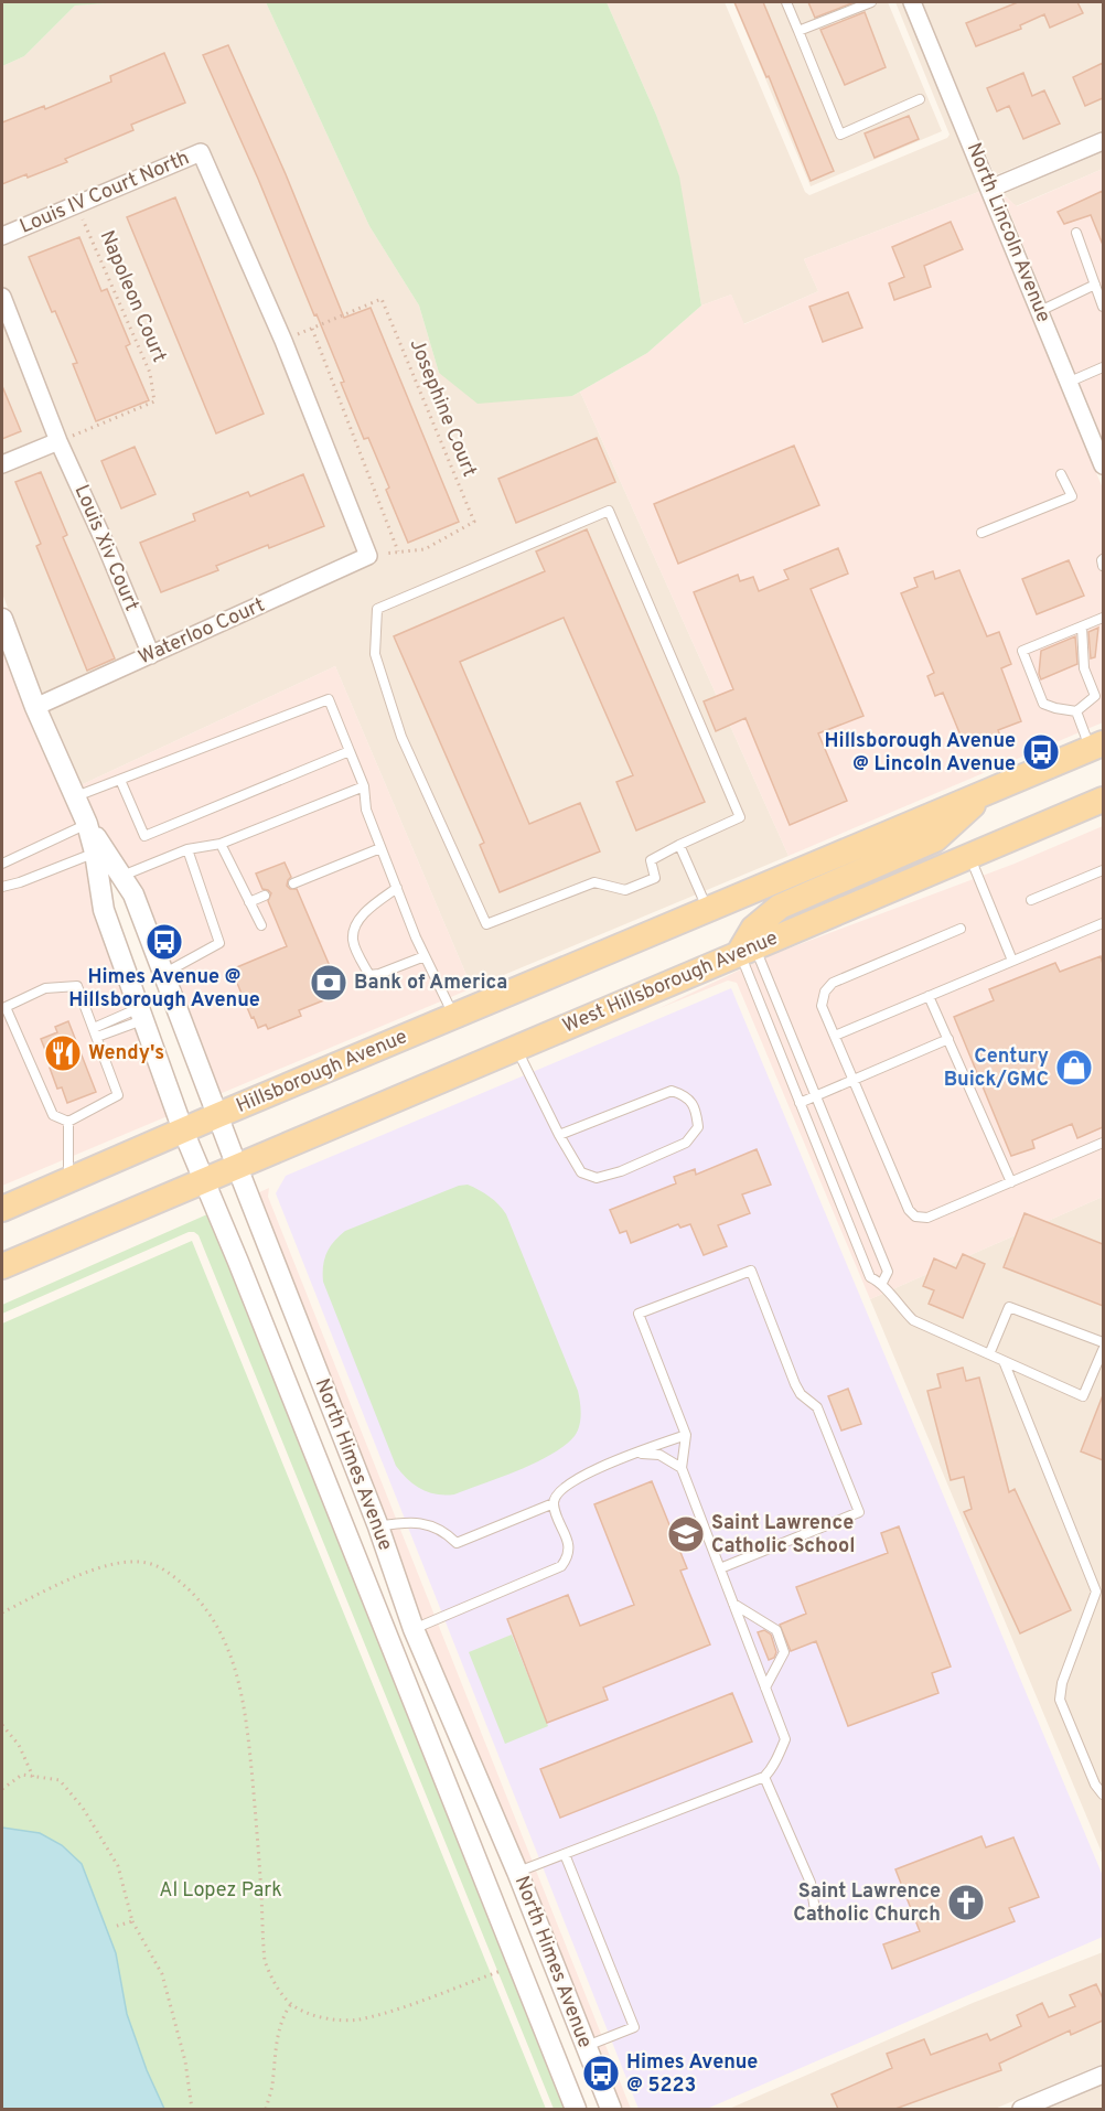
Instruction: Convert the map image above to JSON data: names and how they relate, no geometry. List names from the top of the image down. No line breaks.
{"streets":{"main road":["West Hillsborough Avenue","Hillsborough Avenue"],"street":["Louis IV Court North","North Lincoln Avenue","Louis Xiv Court","Waterloo Court","North Himes Avenue"],"path":["Napoleon Court","Josephine Court"]},"crossings":[["Louis IV Court North","Napoleon Court"],["Louis IV Court North","Josephine Court"],["Napoleon Court","Louis Xiv Court"],["Josephine Court","Waterloo Court"],["Louis Xiv Court","Waterloo Court"],["Waterloo Court","North Himes Avenue"],["West Hillsborough Avenue","North Himes Avenue"],["Hillsborough Avenue","North Himes Avenue"]],"parks":["Al Lopez Park"],"places":{"bus stop":["Hillsborough Avenue @ Lincoln Avenue","Himes Avenue @ Hillsborough Avenue","Himes Avenue @ 5223"],"bank":["Bank of America"],"restaurant":["Wendy's"],"shop":["Century Buick/GMC"],"school or university":["Saint Lawrence Catholic School"],"church":["Saint Lawrence Catholic Church"]}}
